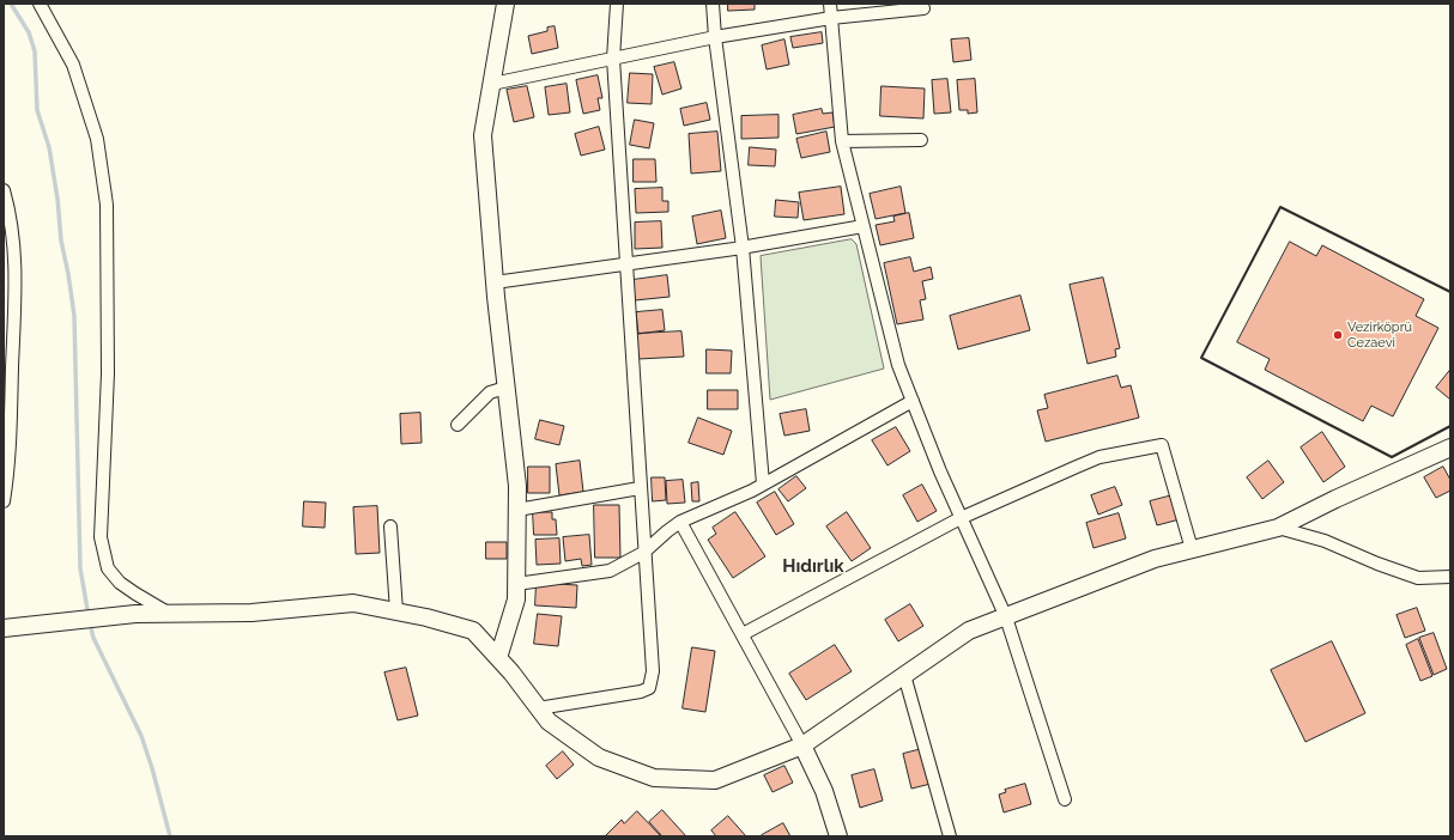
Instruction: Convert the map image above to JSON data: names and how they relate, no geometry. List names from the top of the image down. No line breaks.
{"districts":["Hıdırlık"],"places":["Vezirköprü Cezaevi"]}
